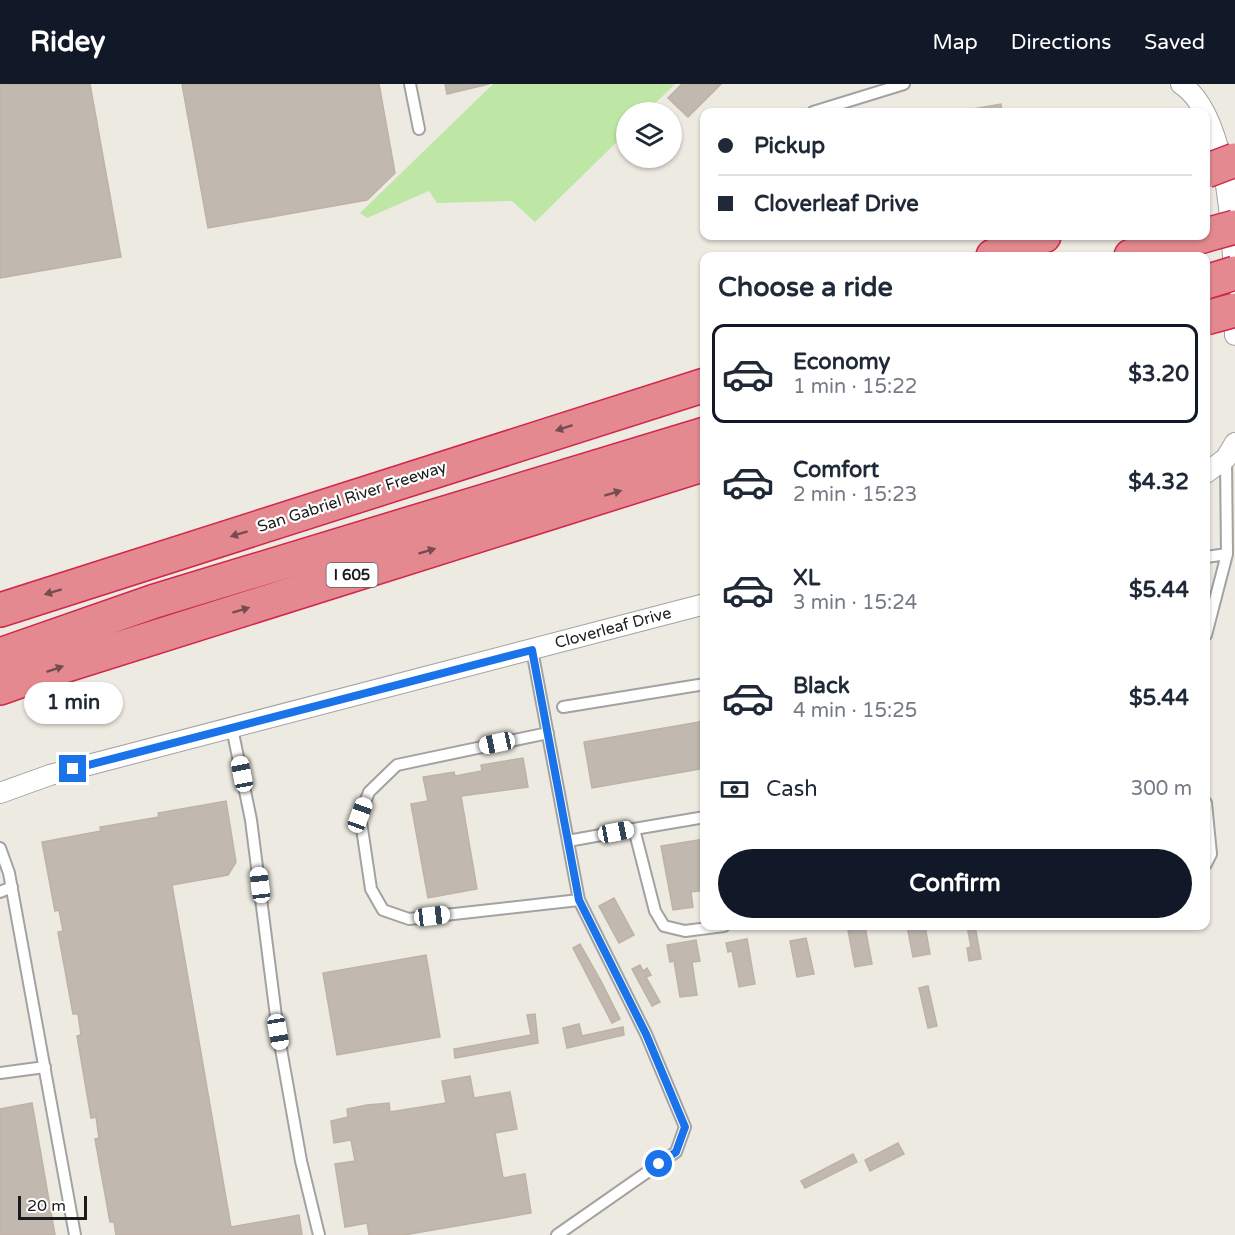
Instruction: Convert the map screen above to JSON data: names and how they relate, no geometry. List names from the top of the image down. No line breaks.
{"streets":{"highway":["San Gabriel River Freeway","I 605"],"street":["Cloverleaf Drive"]},"scale_bar":"20 m","page":{"header":"Ridey","nav":["Map","Directions","Saved"],"banner":["Pickup","Cloverleaf Drive"],"heading":"Choose a ride","list":[{"name":"Economy","note":"1 min · 15:22","value":"$3.20"},{"name":"Comfort","note":"2 min · 15:23","value":"$4.32"},{"name":"XL","note":"3 min · 15:24","value":"$5.44"},{"name":"Black","note":"4 min · 15:25","value":"$5.44"}],"bubble":"1 min","pay":["Cash","300 m"],"buttons":"Confirm","scale":"20 m"}}
